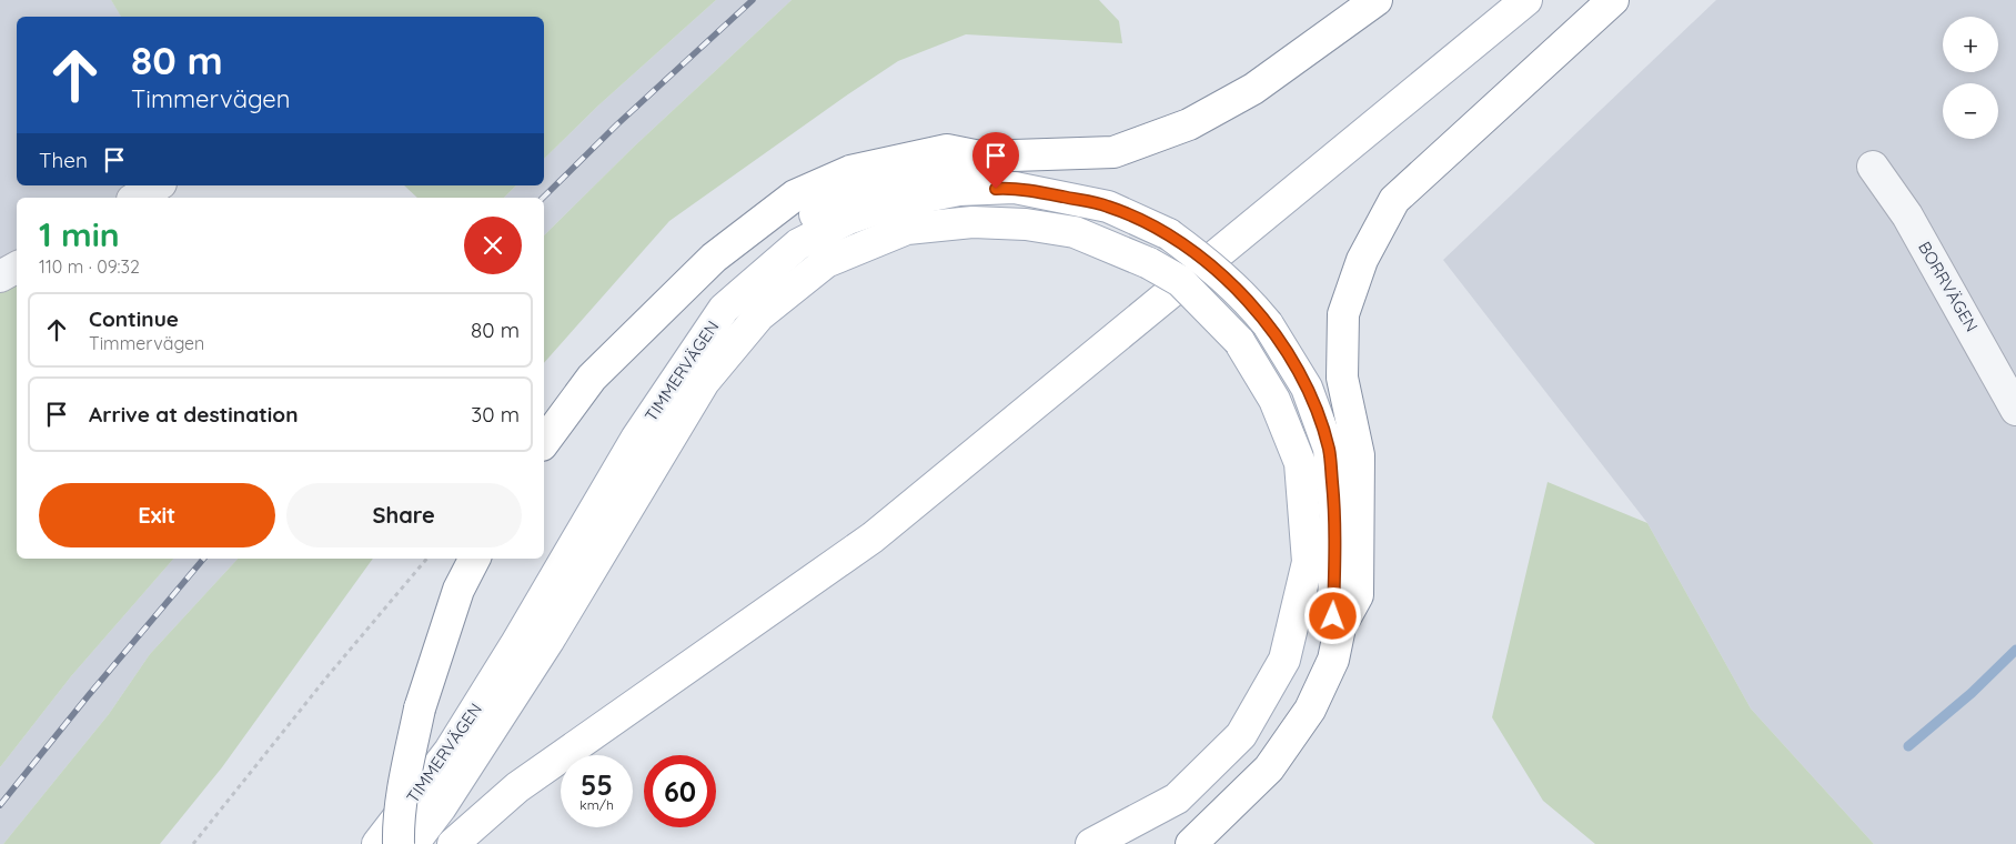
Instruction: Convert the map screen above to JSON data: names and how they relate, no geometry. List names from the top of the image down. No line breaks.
{"streets":{"main road":["TIMMERVÄGEN"],"street":["BORRVÄGEN"]},"page":{"map_buttons":["+","−"],"turn":["80 m","Timmervägen"],"then":"Then","heading":["1 min","110 m · 09:32"],"list":[{"name":"Continue","note":"Timmervägen","value":"80 m"},{"name":"Arrive at destination","value":"30 m"}],"buttons":["Exit","Share"],"speed":"55 km/h","limit":"60"}}
